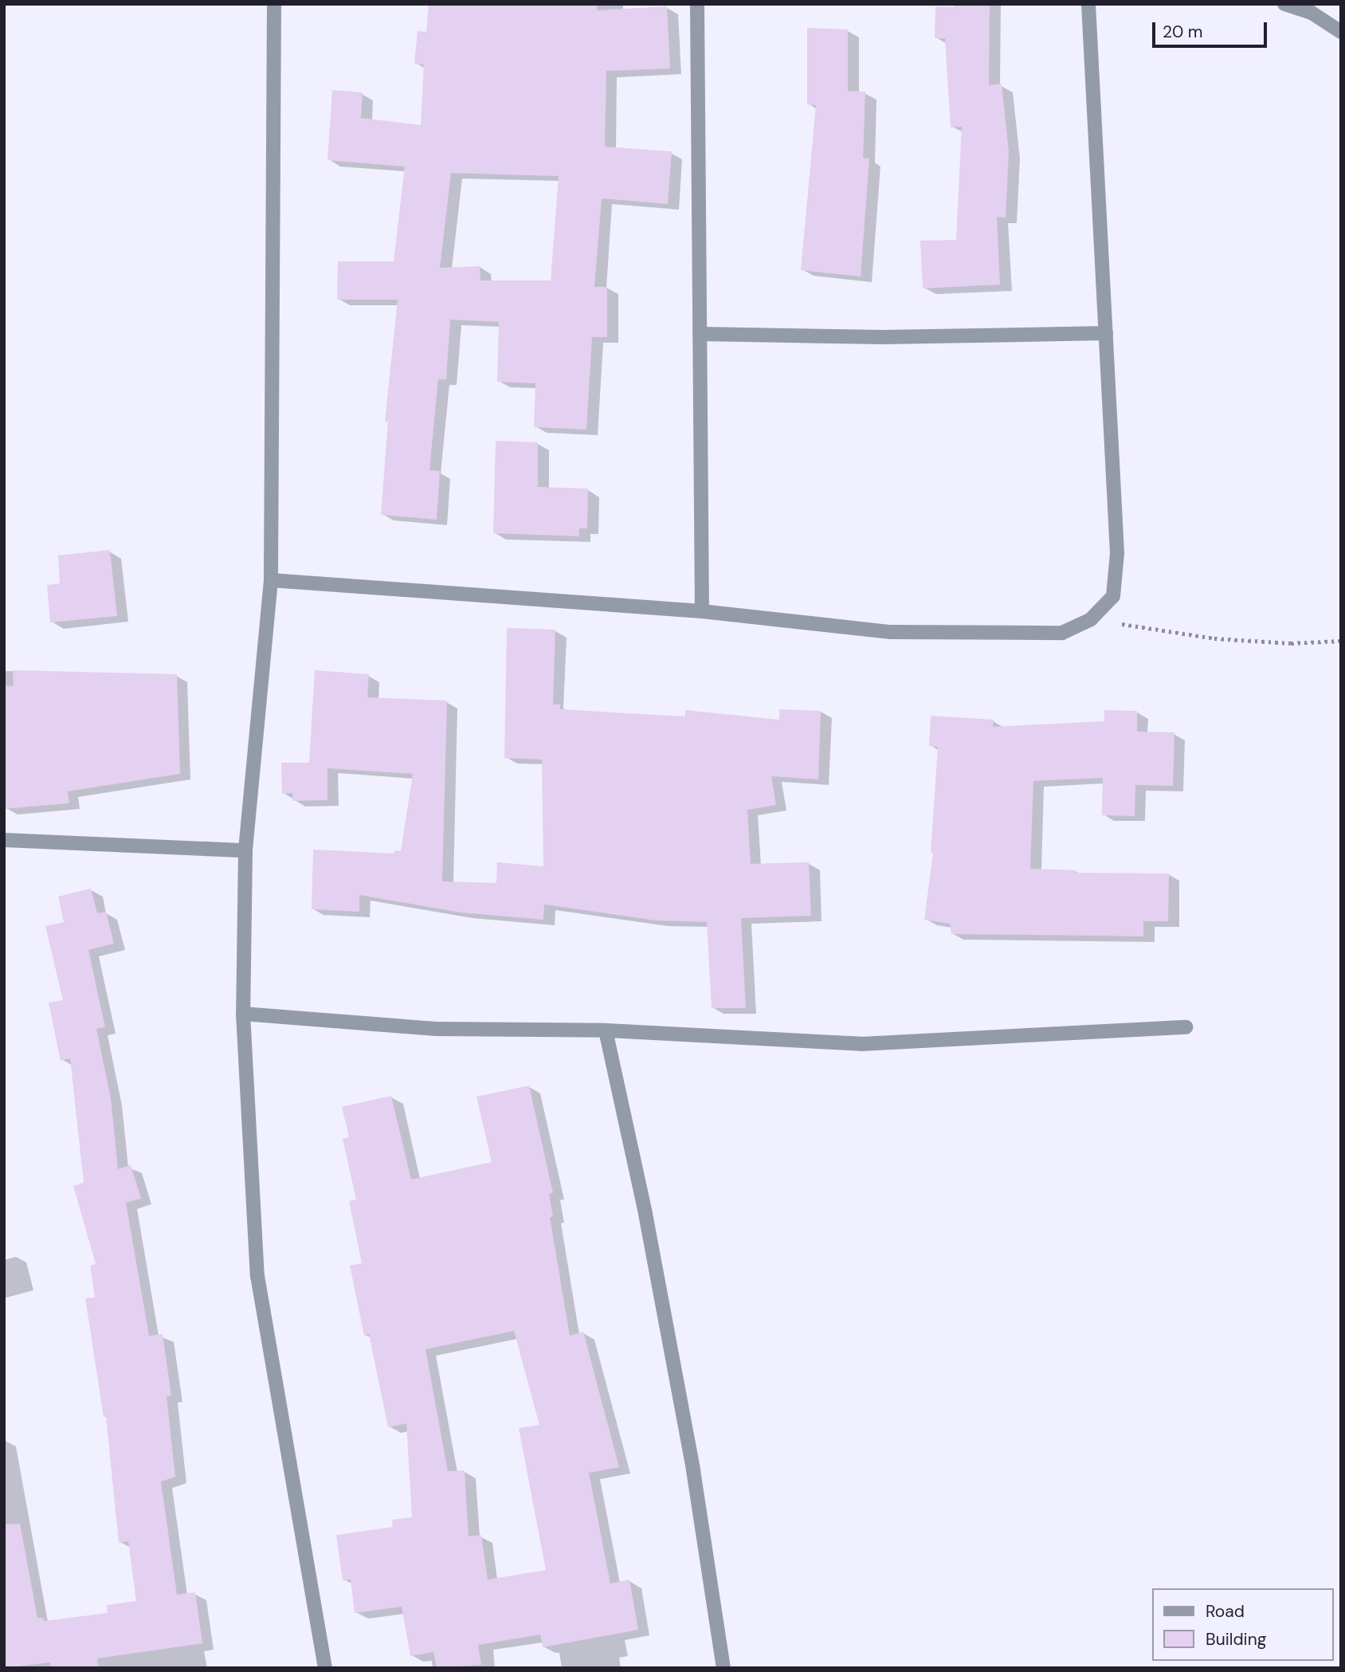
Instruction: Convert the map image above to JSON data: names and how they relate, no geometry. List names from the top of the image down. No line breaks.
{"legend":["Road","Building"],"scale_bar":"20 m"}
